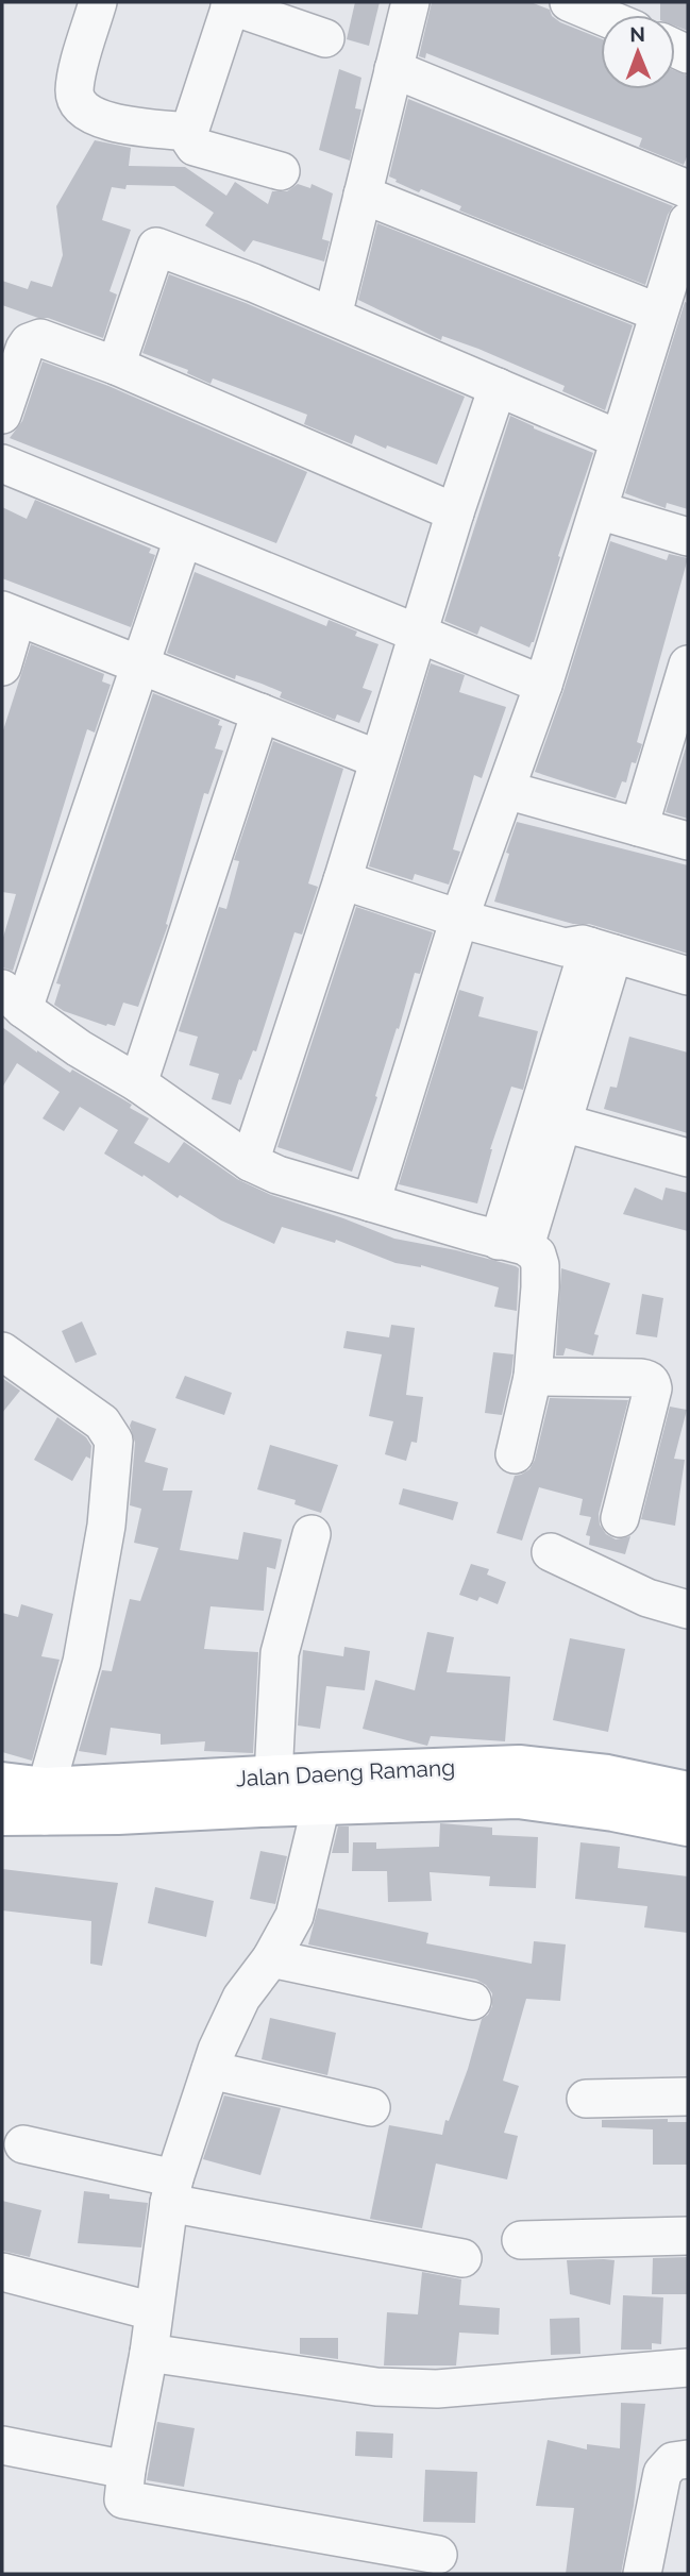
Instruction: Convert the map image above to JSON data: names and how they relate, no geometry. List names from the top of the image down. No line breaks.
{"streets":{"main road":["Jalan Daeng Ramang"]},"north":"top"}
